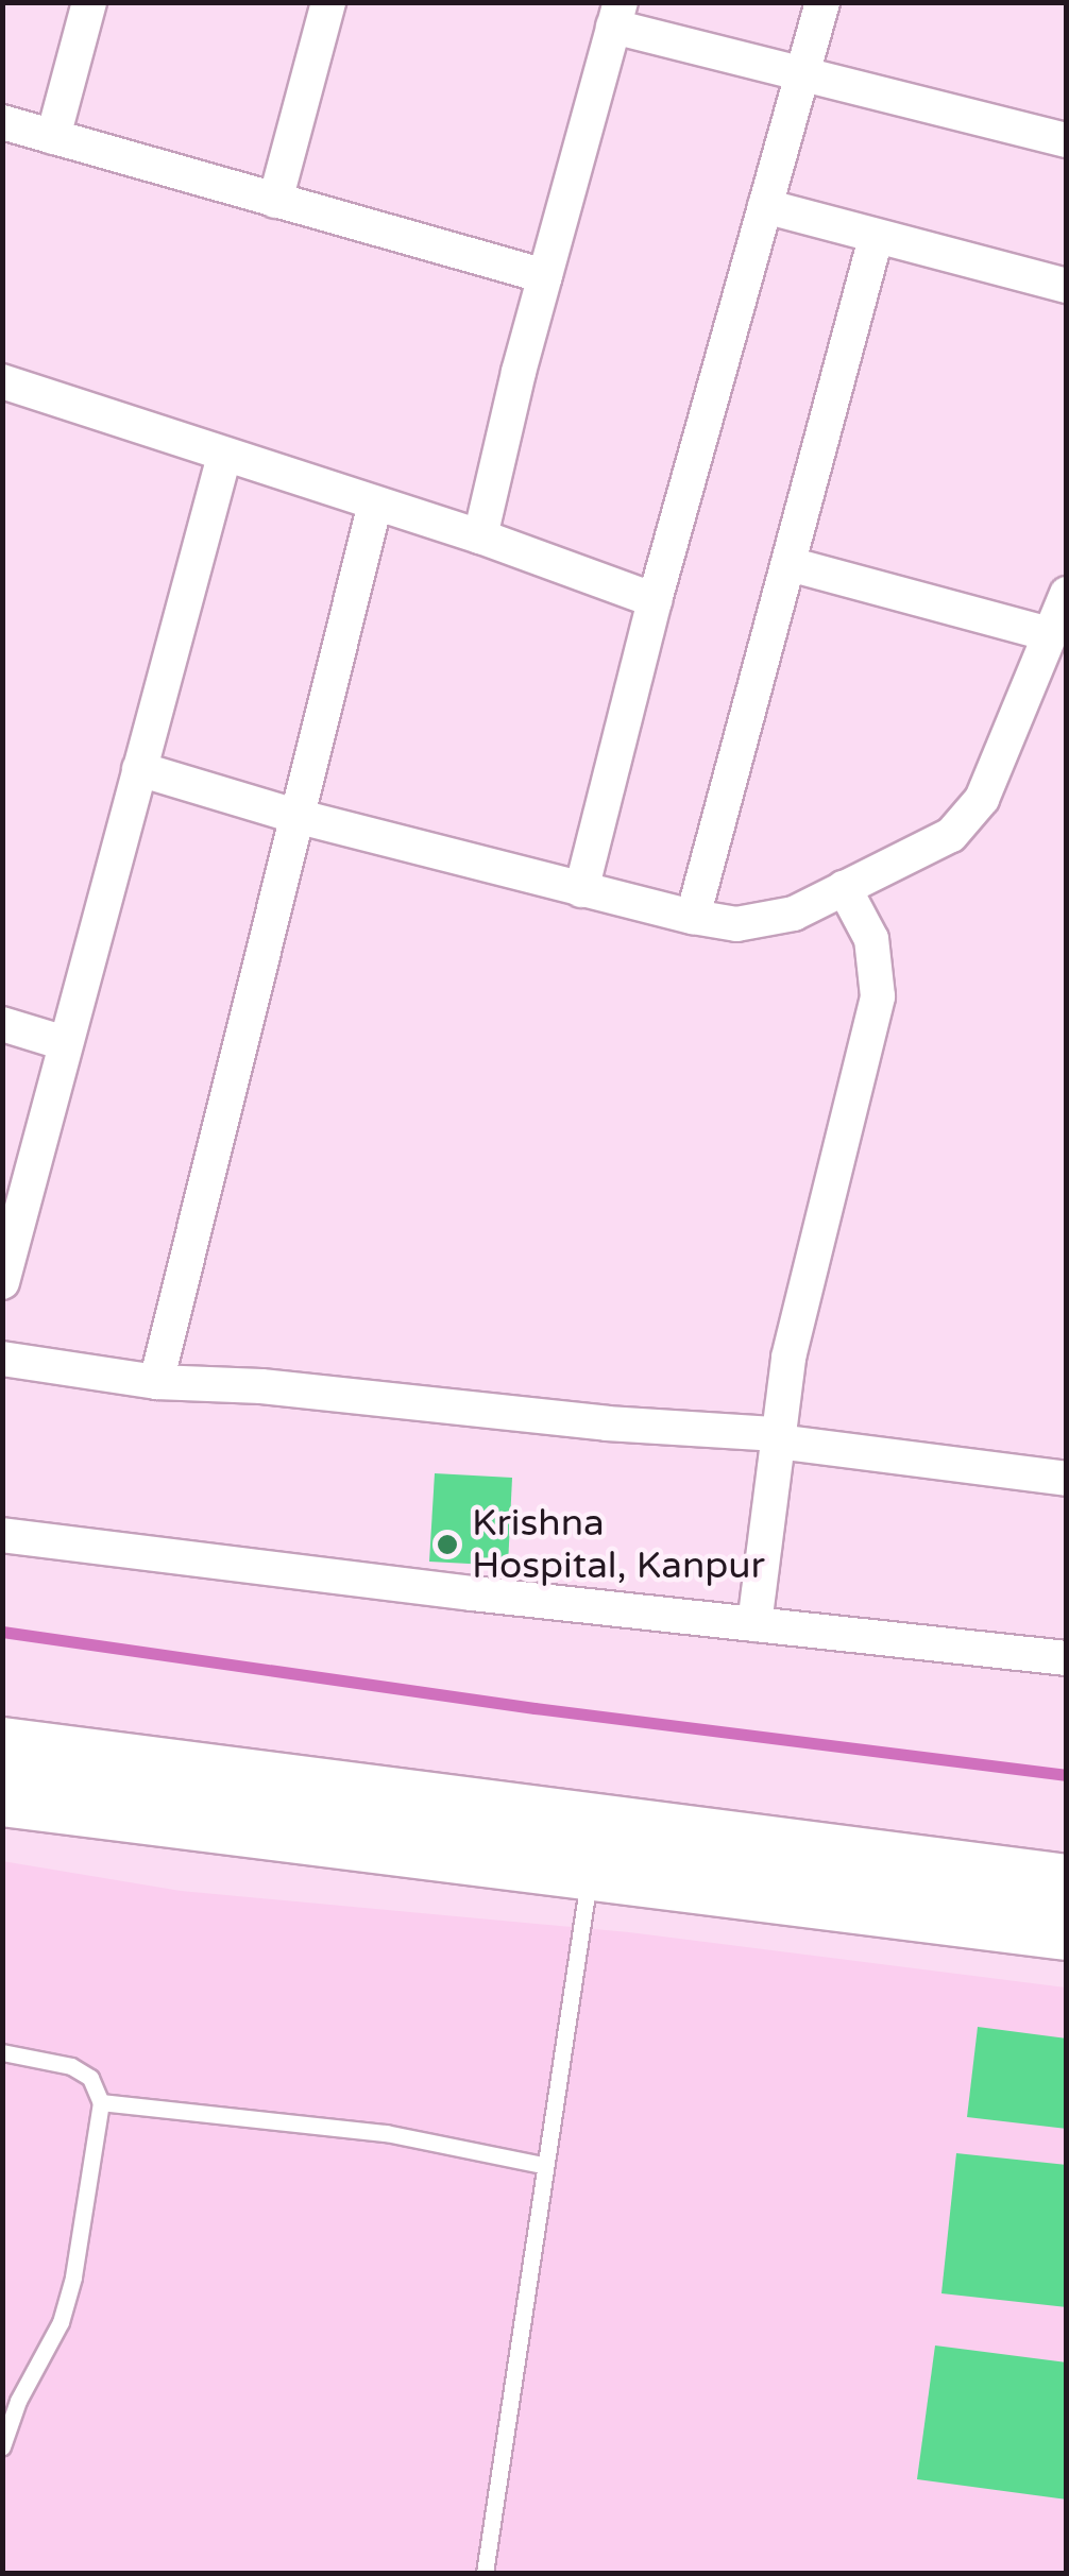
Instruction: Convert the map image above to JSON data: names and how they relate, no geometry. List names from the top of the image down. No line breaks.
{"places":["Krishna Hospital, Kanpur"]}
